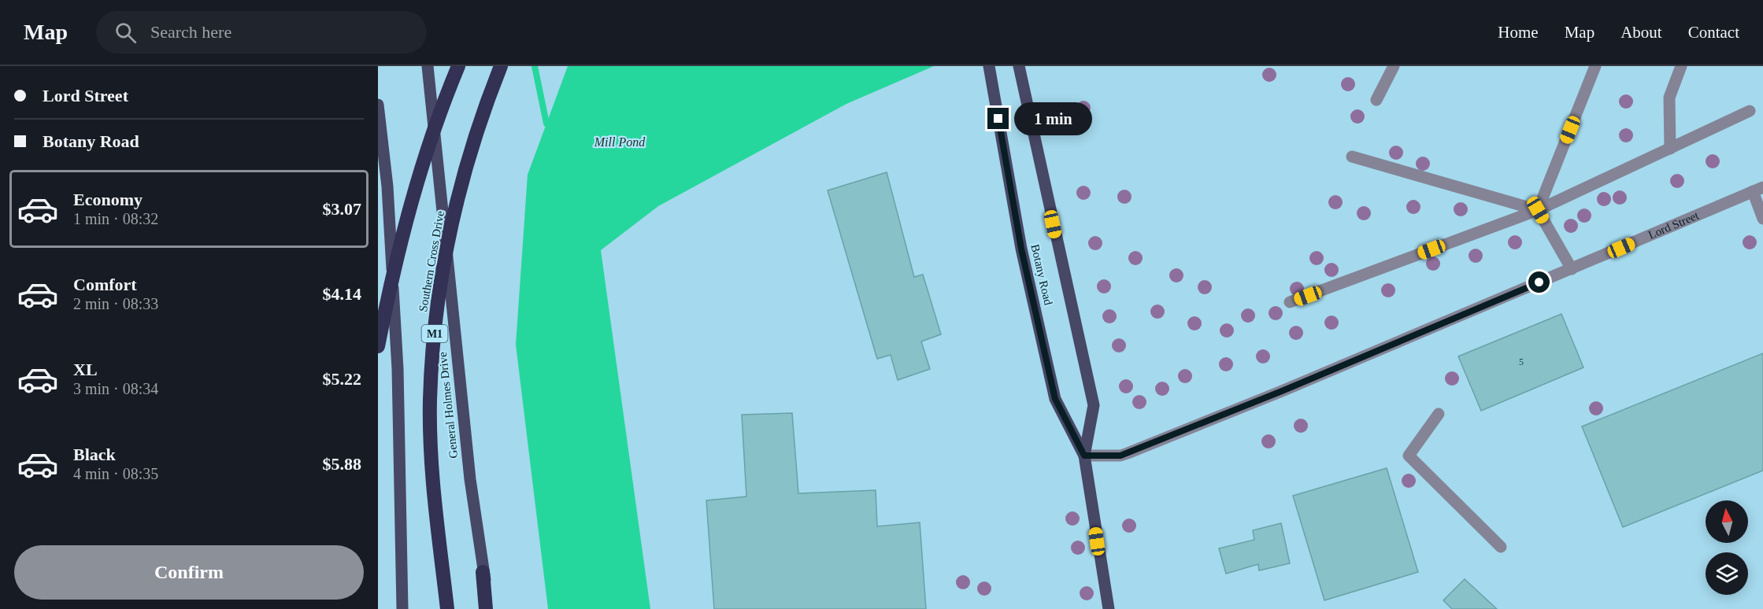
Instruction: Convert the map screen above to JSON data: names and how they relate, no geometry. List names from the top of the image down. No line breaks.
{"streets":{"highway":["Southern Cross Drive","M1"],"main road":["Botany Road","General Holmes Drive"],"street":["Lord Street"]},"crossings":[["Lord Street","Botany Road"],["M1","General Holmes Drive"]],"water":["Mill Pond"],"house_numbers":["5"],"north":"top","page":{"header":"Map","search":"Search here","nav":["Home","Map","About","Contact"],"banner":["Lord Street","Botany Road"],"bubble":"1 min","list":[{"name":"Economy","note":"1 min · 08:32","value":"$3.07"},{"name":"Comfort","note":"2 min · 08:33","value":"$4.14"},{"name":"XL","note":"3 min · 08:34","value":"$5.22"},{"name":"Black","note":"4 min · 08:35","value":"$5.88"}],"buttons":"Confirm"}}
